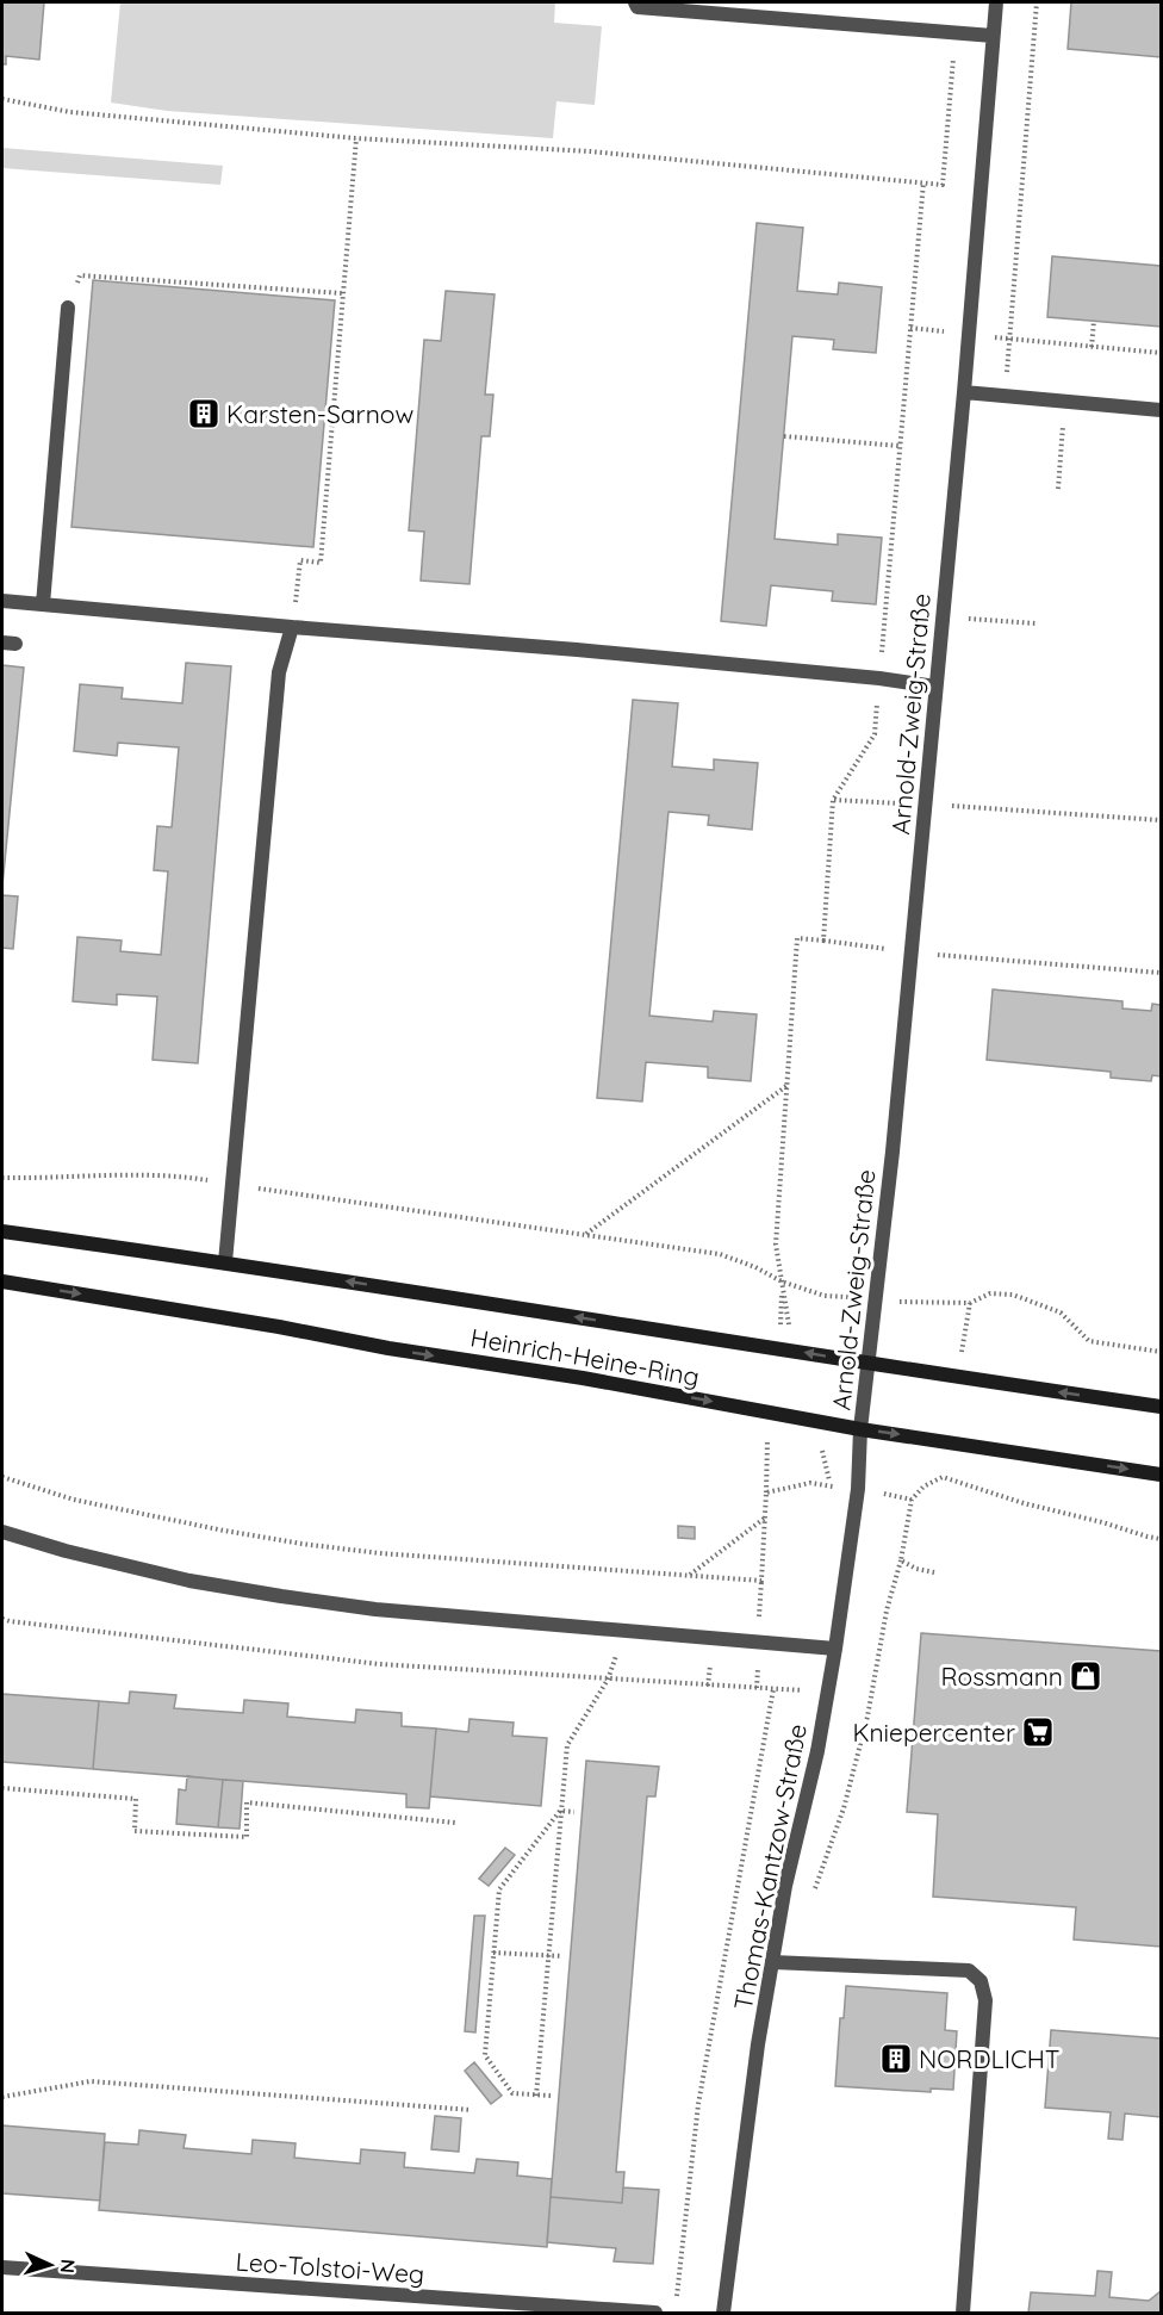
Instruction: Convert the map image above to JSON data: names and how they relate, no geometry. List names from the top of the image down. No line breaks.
{"streets":{"main road":["Heinrich-Heine-Ring"],"street":["Arnold-Zweig-Straße","Thomas-Kantzow-Straße","Leo-Tolstoi-Weg"]},"crossings":[["Arnold-Zweig-Straße","Heinrich-Heine-Ring"],["Arnold-Zweig-Straße","Thomas-Kantzow-Straße"],["Heinrich-Heine-Ring","Thomas-Kantzow-Straße"]],"places":{"building":["Karsten-Sarnow","NORDLICHT"],"shop":["Rossmann"],"supermarket":["Kniepercenter"]},"north":"right"}
